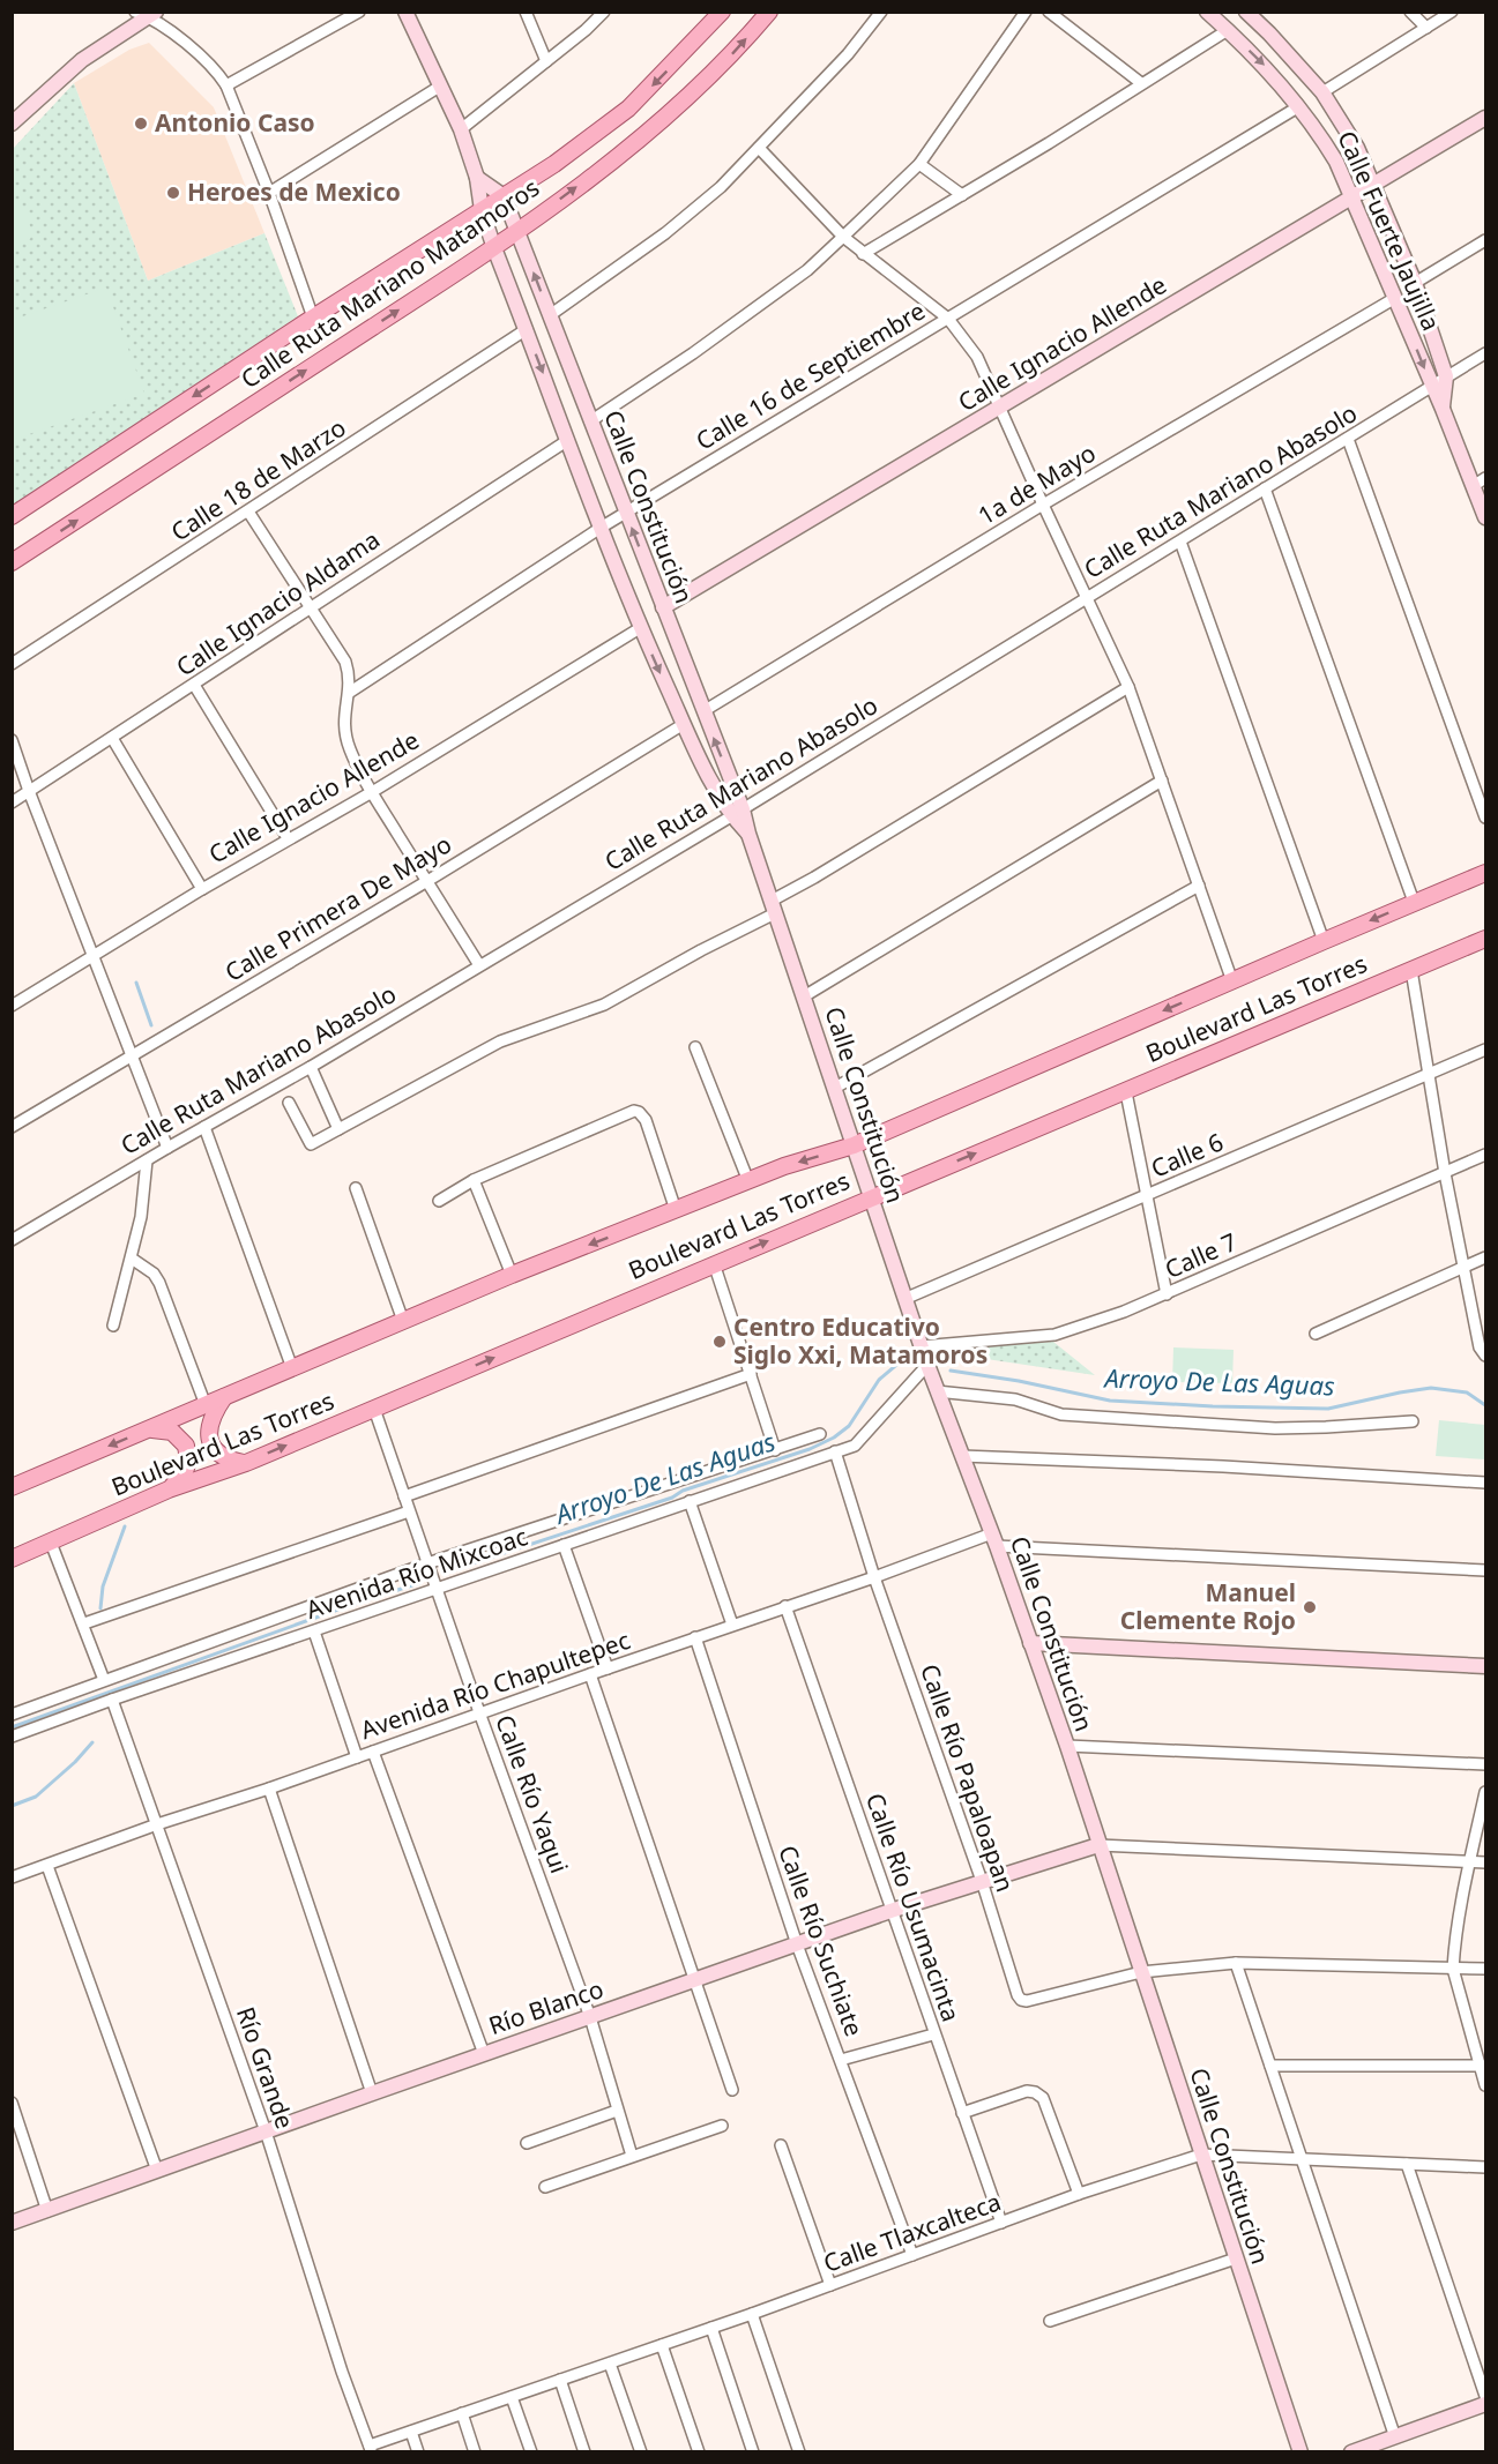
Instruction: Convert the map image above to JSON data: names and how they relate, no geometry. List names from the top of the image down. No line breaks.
{"streets":{"main road":["Calle Fuerte Jaujilla","Calle Ruta Mariano Matamoros","Calle Ignacio Allende","Calle Constitución","Boulevard Las Torres","Río Blanco"],"street":["Calle 16 de Septiembre","Calle 18 de Marzo","1a de Mayo","Calle Ruta Mariano Abasolo","Calle Ignacio Aldama","Calle Primera De Mayo","Calle 6","Calle 7","Avenida Río Mixcoac","Avenida Río Chapultepec","Calle Río Papaloapan","Calle Río Yaqui","Calle Río Usumacinta","Calle Río Suchiate","Río Grande","Calle Tlaxcalteca"]},"crossings":[["Calle Fuerte Jaujilla","Calle Ignacio Allende"],["Calle Fuerte Jaujilla","Calle 16 de Septiembre"],["Calle Fuerte Jaujilla","1a de Mayo"],["Calle Fuerte Jaujilla","Calle Ruta Mariano Abasolo"],["Calle Ruta Mariano Matamoros","Calle Constitución"],["Calle Ignacio Allende","Calle Constitución"],["Calle 16 de Septiembre","Calle Constitución"],["Calle 18 de Marzo","Calle Constitución"],["1a de Mayo","Calle Constitución"],["Calle Ruta Mariano Abasolo","Calle Constitución"],["Calle Constitución","Calle Ignacio Aldama"],["Calle Constitución","Calle Primera De Mayo"],["Calle Constitución","Boulevard Las Torres"],["Calle Constitución","Calle 6"],["Calle Constitución","Calle 7"],["Calle Constitución","Avenida Río Mixcoac"],["Calle Constitución","Avenida Río Chapultepec"],["Calle Constitución","Calle Río Papaloapan"],["Calle Constitución","Río Blanco"],["Calle Constitución","Calle Tlaxcalteca"],["Boulevard Las Torres","Calle Río Yaqui"],["Avenida Río Mixcoac","Calle Río Papaloapan"],["Avenida Río Mixcoac","Calle Río Yaqui"],["Avenida Río Mixcoac","Río Grande"],["Avenida Río Chapultepec","Calle Río Papaloapan"],["Avenida Río Chapultepec","Calle Río Yaqui"],["Avenida Río Chapultepec","Calle Río Usumacinta"],["Avenida Río Chapultepec","Calle Río Suchiate"],["Avenida Río Chapultepec","Río Grande"],["Calle Río Papaloapan","Río Blanco"],["Calle Río Yaqui","Río Blanco"],["Calle Río Usumacinta","Río Blanco"],["Calle Río Usumacinta","Calle Tlaxcalteca"],["Calle Río Suchiate","Río Blanco"],["Calle Río Suchiate","Calle Tlaxcalteca"],["Río Blanco","Río Grande"],["Río Grande","Calle Tlaxcalteca"]],"water":["Arroyo De Las Aguas"],"places":["Antonio Caso","Heroes de Mexico","Centro Educativo Siglo Xxi, Matamoros","Manuel Clemente Rojo"]}
